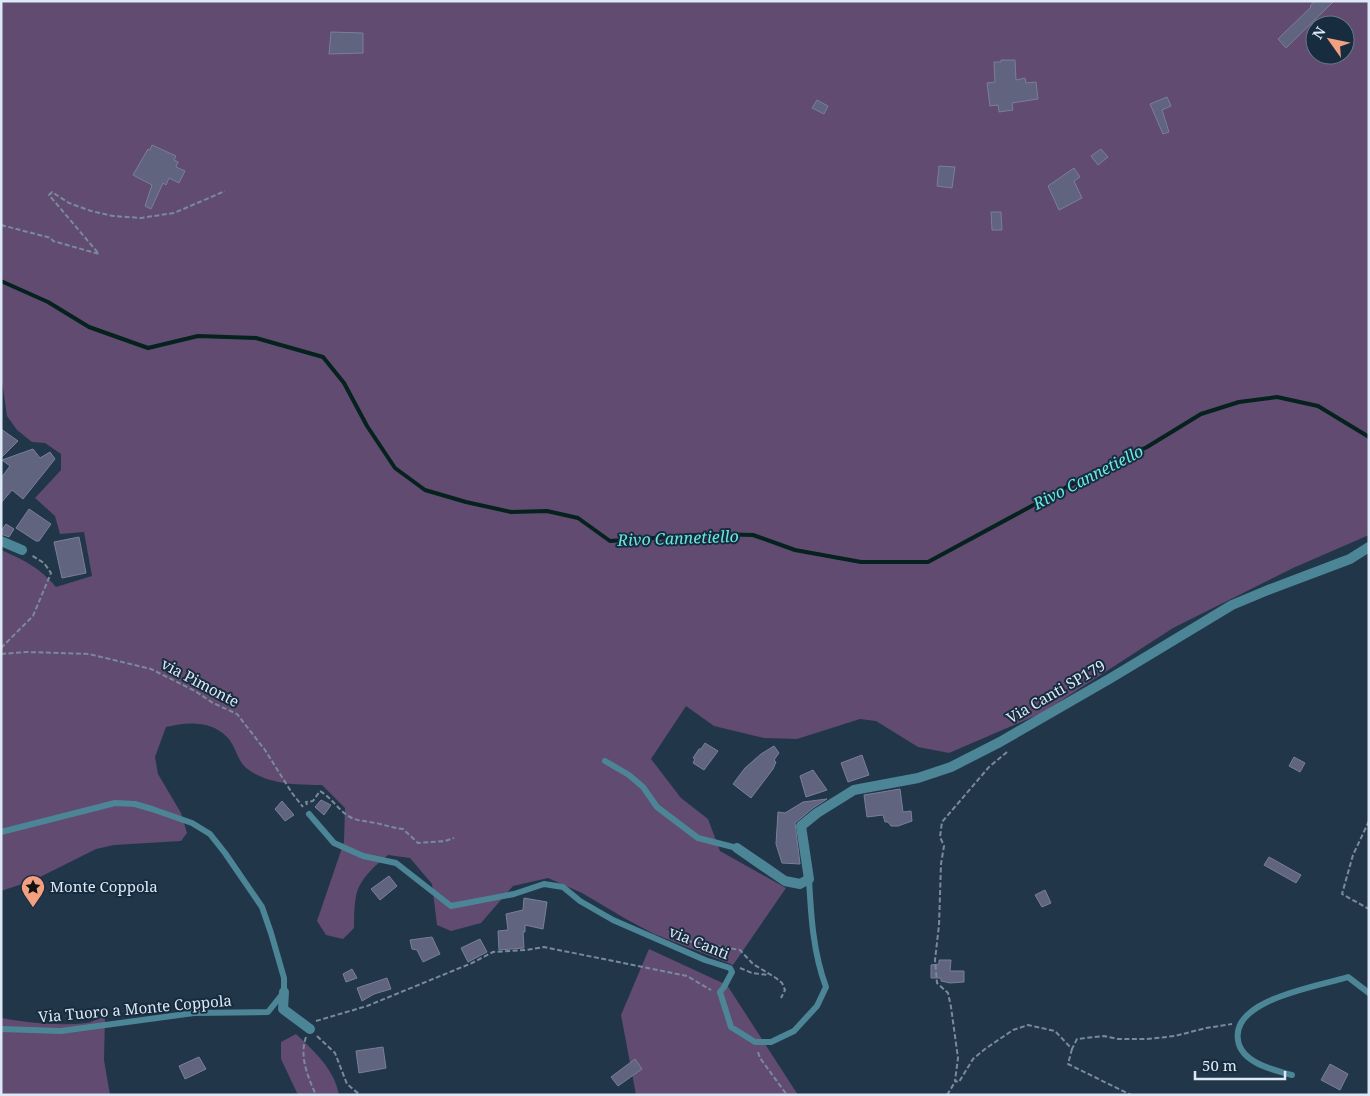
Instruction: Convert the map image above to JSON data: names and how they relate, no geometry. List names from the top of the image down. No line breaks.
{"streets":{"street":["Via Canti SP179"],"lane":["via Canti","Via Tuoro a Monte Coppola"],"path":["via Pimonte"]},"crossings":[["via Pimonte","via Canti"]],"water":["Rivo Cannetiello"],"places":{"place":["Monte Coppola"]},"scale_bar":"50 m","north":"top left"}
